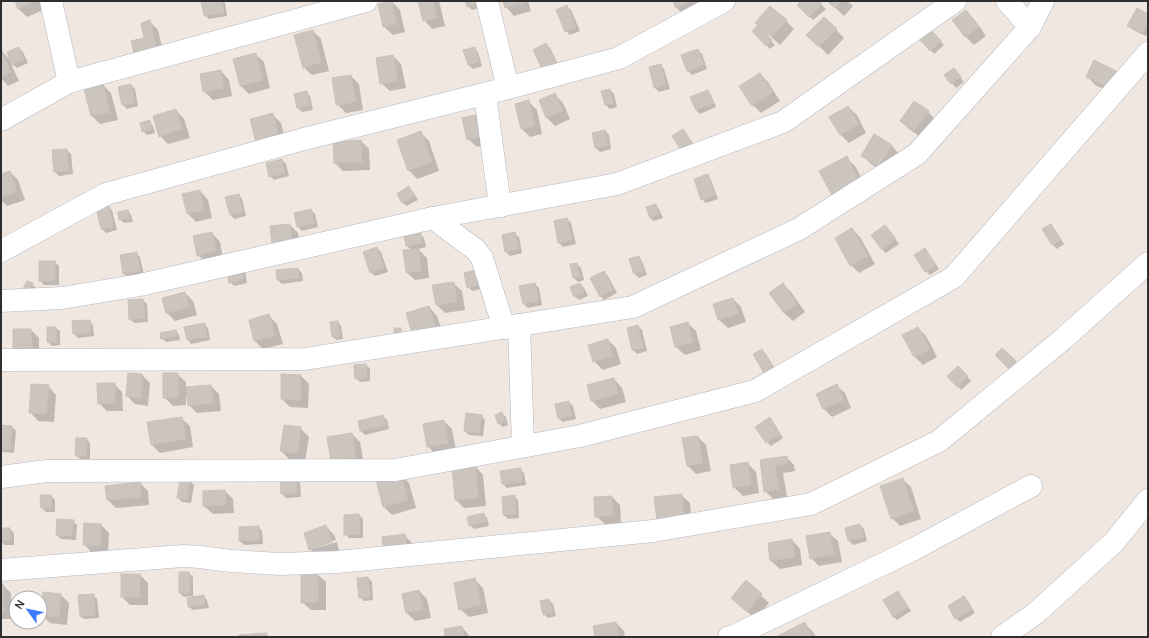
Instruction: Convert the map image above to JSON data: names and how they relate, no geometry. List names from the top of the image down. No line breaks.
{"north":"top left"}
